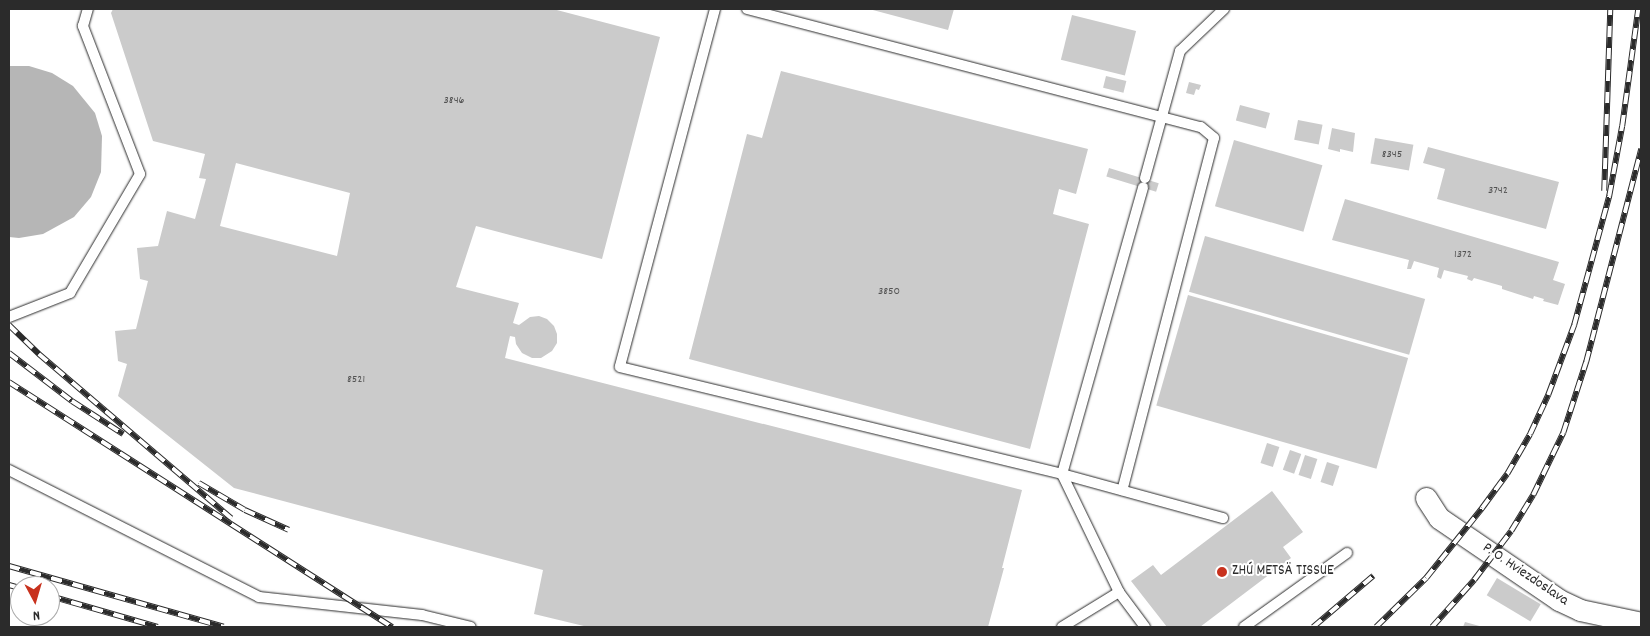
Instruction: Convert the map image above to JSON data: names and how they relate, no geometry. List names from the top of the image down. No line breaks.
{"streets":{"street":["P. O. Hviezdoslava"]},"places":["ZHÚ METSÄ TISSUE"],"house_numbers":["3846","8345","3742","1372","3850","8521"],"north":"bottom"}
